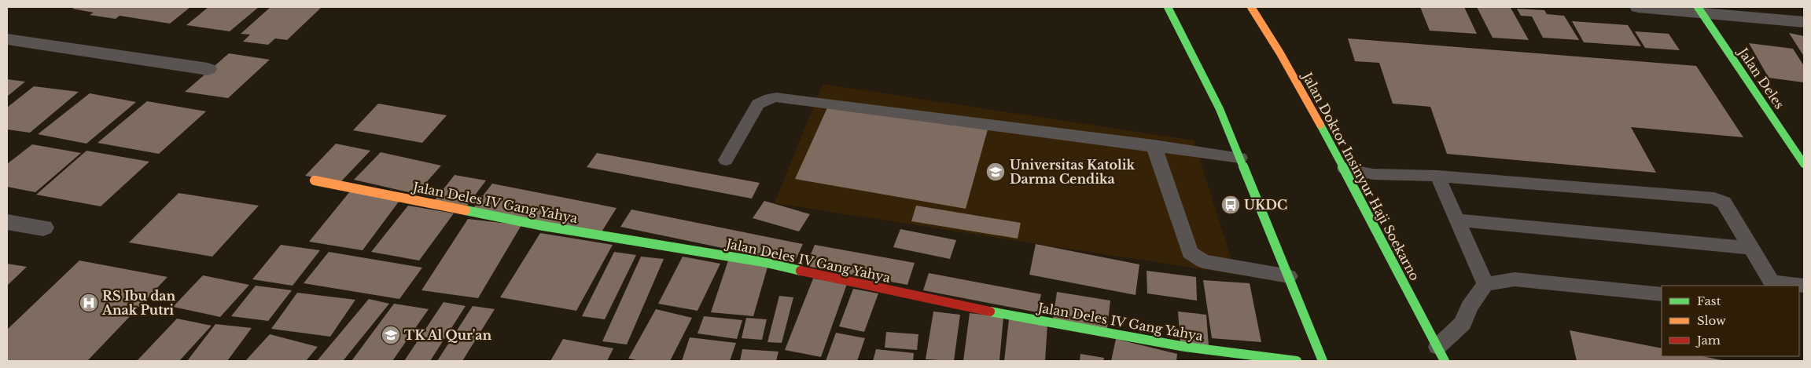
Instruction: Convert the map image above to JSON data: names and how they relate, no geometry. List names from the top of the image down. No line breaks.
{"streets":{"street":["Jalan Deles","Jalan Doktor Insinyur Haji Soekarno","Jalan Deles IV Gang Yahya"]},"places":{"school or university":["Universitas Katolik Darma Cendika","TK Al Qur'an"],"bus stop":["UKDC"],"hospital":["RS Ibu dan Anak Putri"]},"legend":["Fast","Slow","Jam"]}
